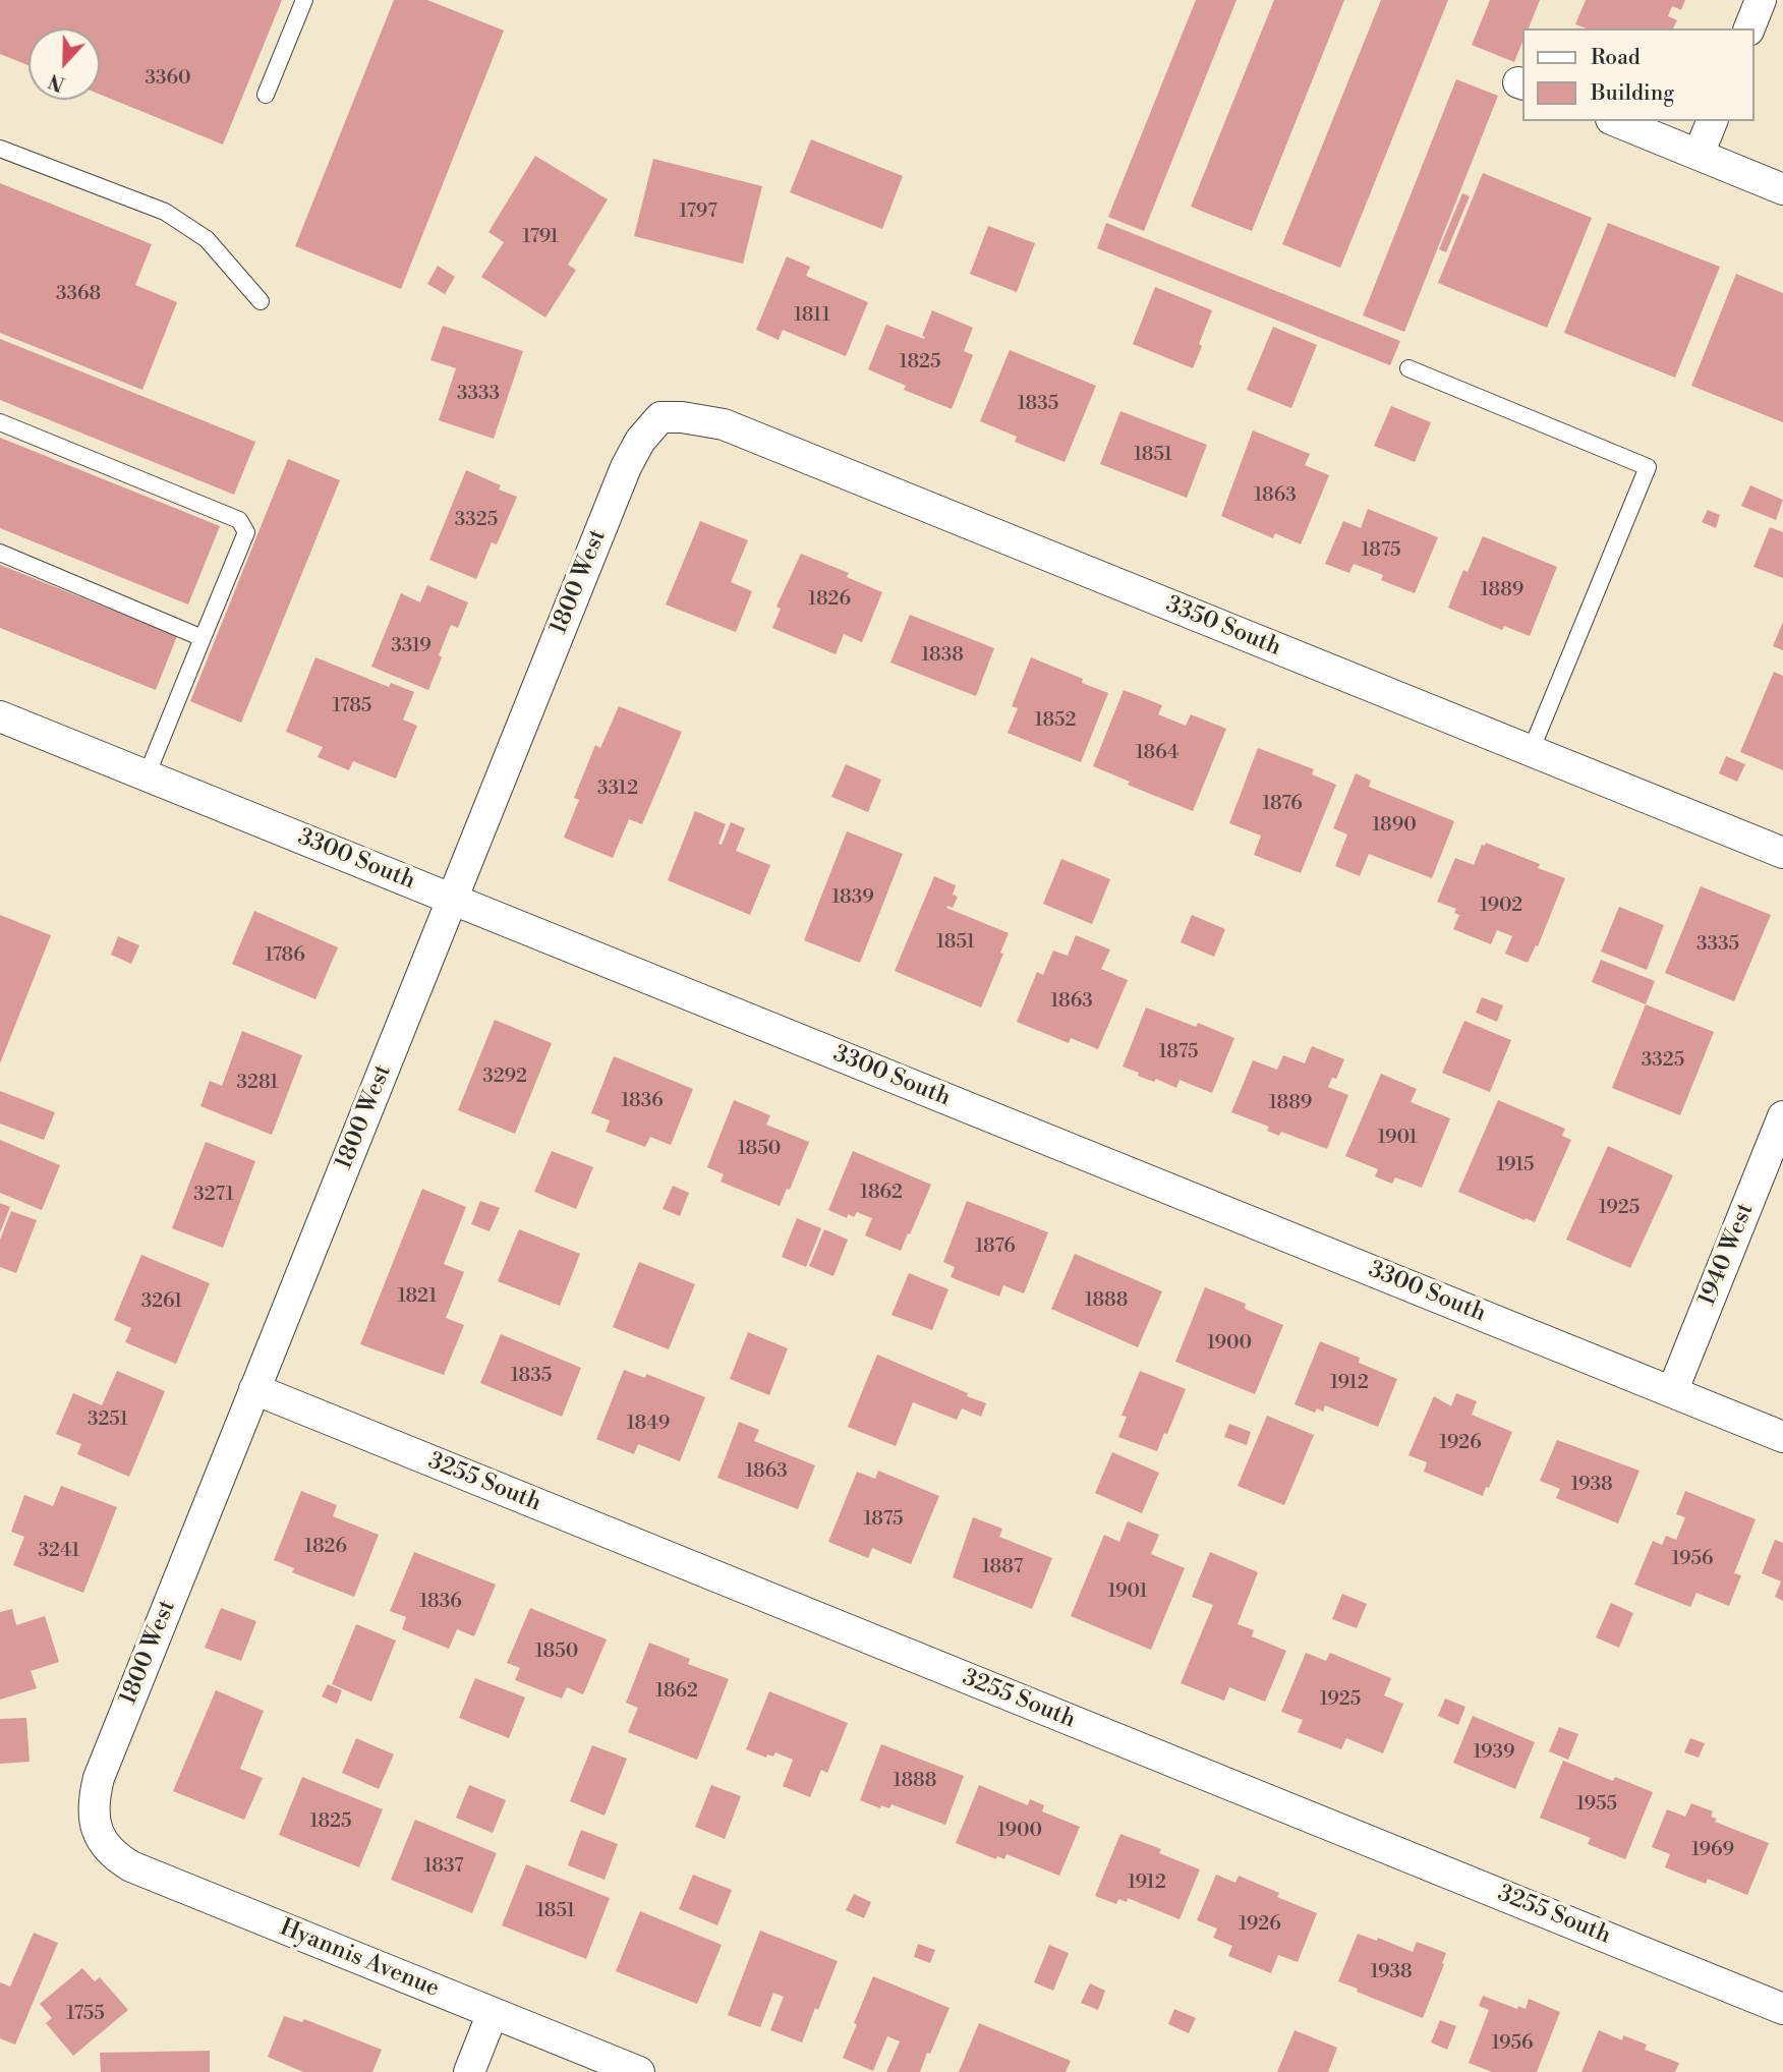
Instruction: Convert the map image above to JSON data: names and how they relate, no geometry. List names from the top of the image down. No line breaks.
{"streets":{"street":["1800 West","3350 South","3300 South","1940 West","3255 South","Hyannis Avenue"]},"crossings":[["1800 West","3350 South"],["1800 West","3300 South"],["1800 West","3255 South"],["1800 West","Hyannis Avenue"],["3300 South","1940 West"]],"house_numbers":["3360","1797","1791","3368","1811","1825","3333","1835","1851","1863","3325","1875","1889","1826","3319","1838","1785","1852","1864","3312","1876","1890","1839","1902","1851","3335","1786","1863","1875","3325","3292","3281","1836","1889","1901","1850","1915","1862","3271","1925","1876","1821","1888","3261","1900","1835","1912","3251","1849","1926","1863","1938","1875","1826","3241","1956","1887","1901","1836","1850","1862","1925","1939","1888","1955","1825","1900","1969","1837","1912","1851","1926","1938","1755","1956"],"legend":["Road","Building"],"north":"bottom"}
